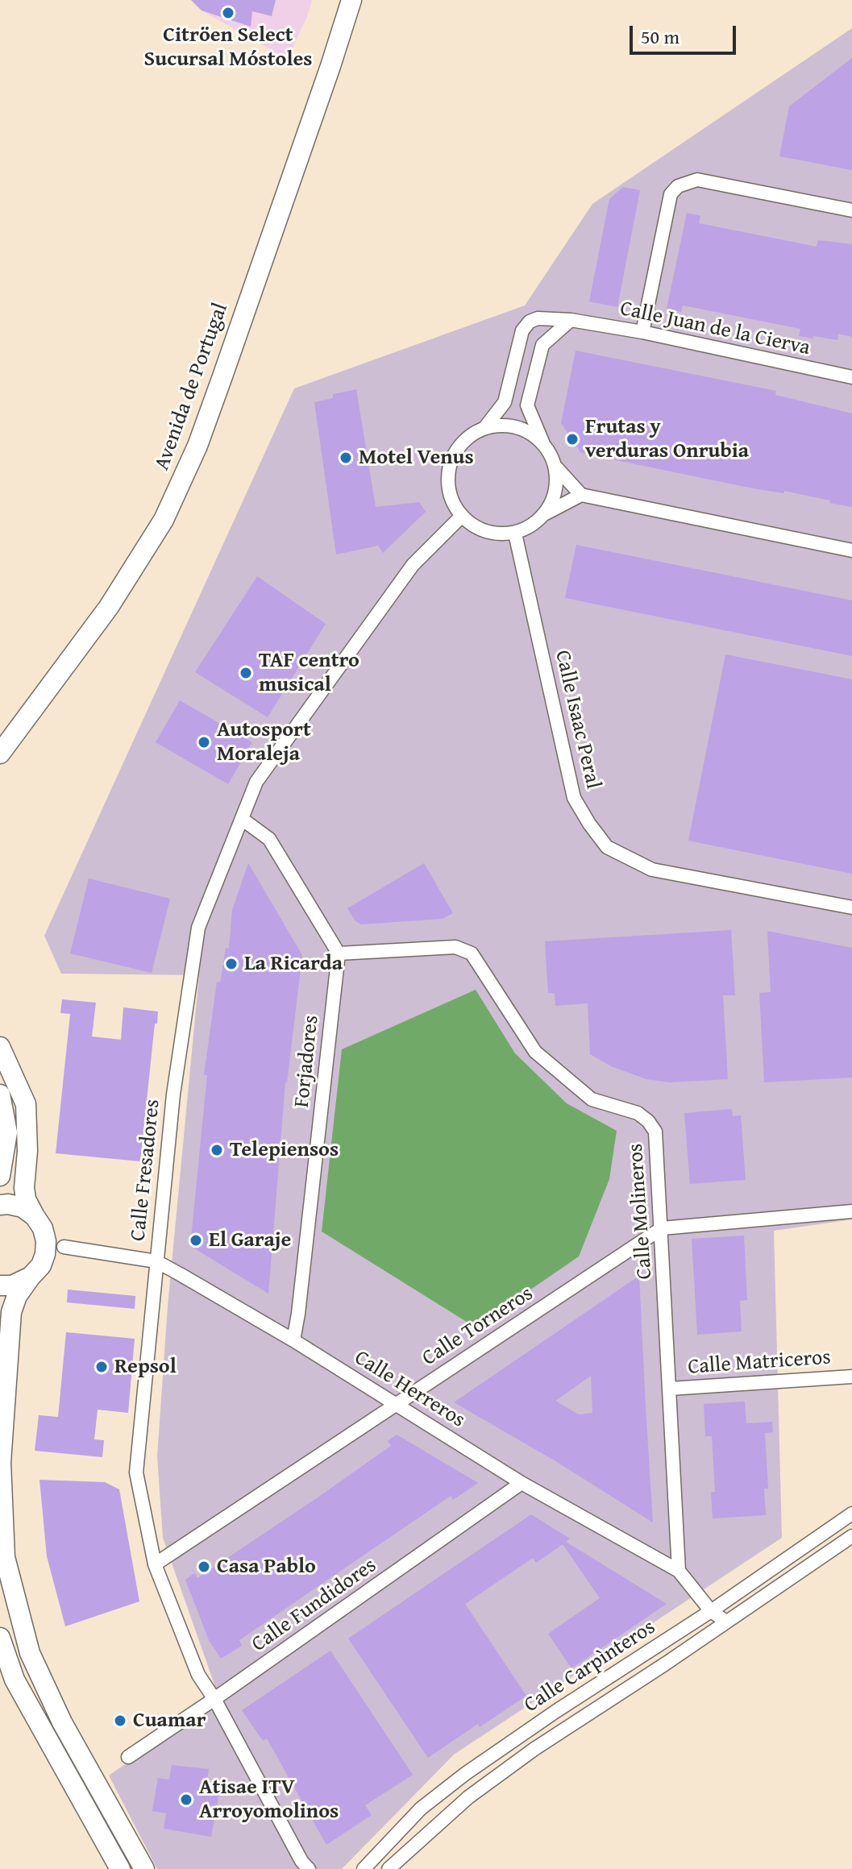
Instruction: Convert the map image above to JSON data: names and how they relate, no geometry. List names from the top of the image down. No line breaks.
{"streets":{"main road":["Avenida de Portugal"],"street":["Calle Juan de la Cierva","Calle Isaac Peral","Forjadores","Calle Fresadores","Calle Molineros","Calle Torneros","Calle Matriceros","Calle Herreros","Calle Fundidores","Calle Carpìnteros"]},"crossings":[["Calle Isaac Peral","Calle Fresadores"],["Forjadores","Calle Molineros"],["Forjadores","Calle Herreros"],["Calle Fresadores","Calle Torneros"],["Calle Fresadores","Calle Herreros"],["Calle Fresadores","Calle Fundidores"],["Calle Molineros","Calle Torneros"],["Calle Molineros","Calle Matriceros"],["Calle Molineros","Calle Herreros"],["Calle Torneros","Calle Herreros"],["Calle Herreros","Calle Fundidores"],["Calle Herreros","Calle Carpìnteros"]],"places":["Citröen Select Sucursal Móstoles","Frutas y verduras Onrubia","Motel Venus","TAF centro musical","Autosport Moraleja","La Ricarda","Telepiensos","El Garaje","Repsol","Casa Pablo","Cuamar","Atisae ITV Arroyomolinos"],"scale_bar":"50 m"}
